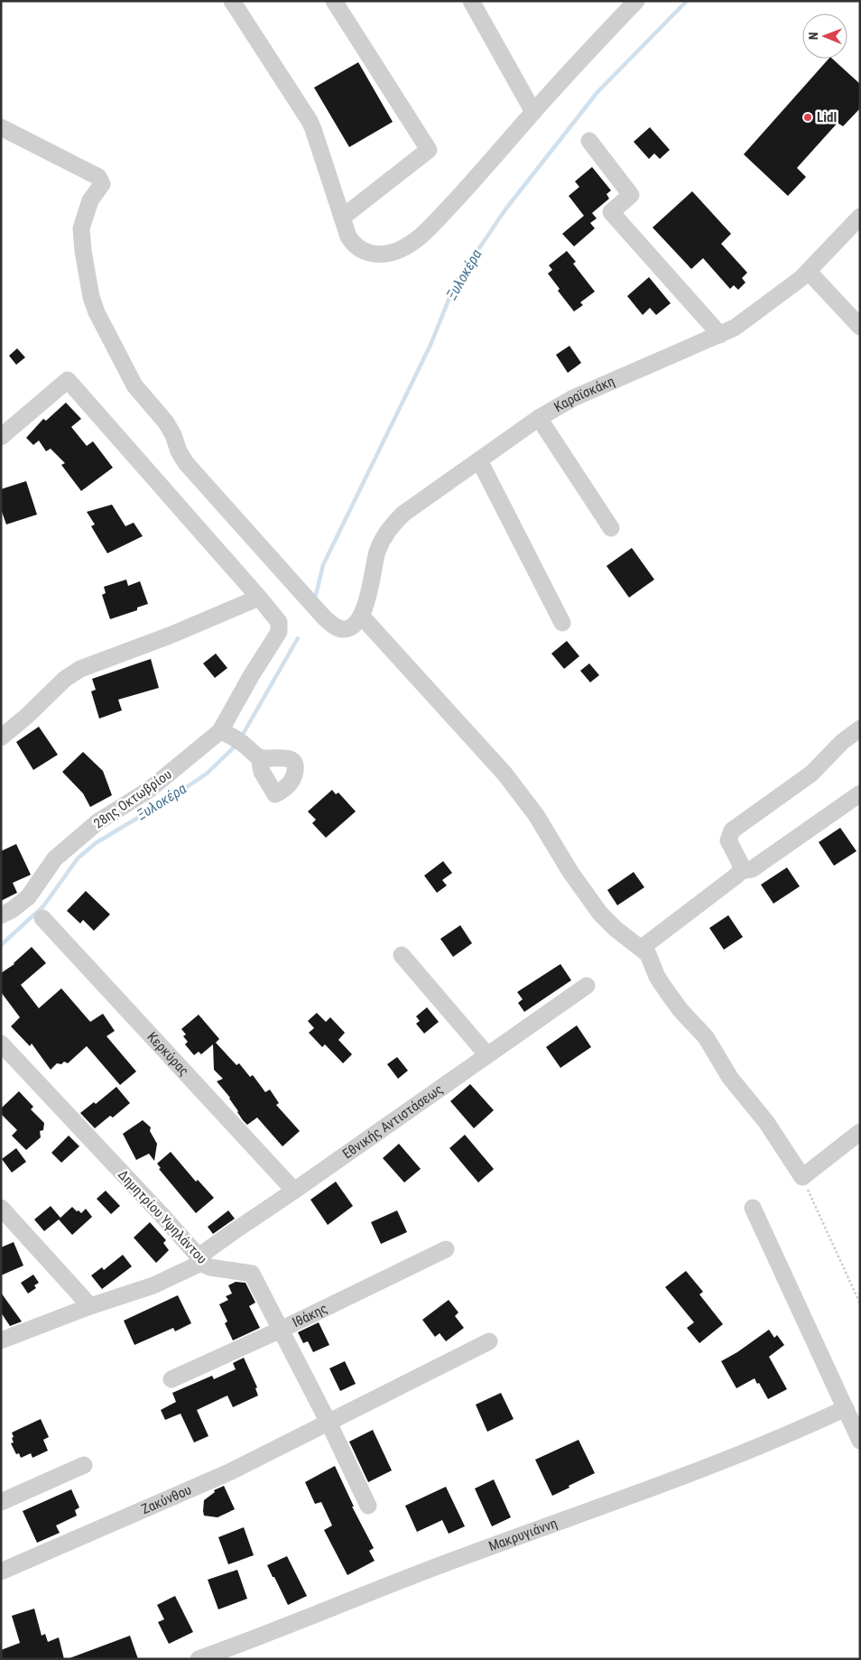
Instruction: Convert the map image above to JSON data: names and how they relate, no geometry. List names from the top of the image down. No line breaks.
{"streets":{"street":["Καραϊσκάκη","28ης Οκτωβρίου","Κερκύρας","Εθνικής Αντιστάσεως","Δημητρίου Υψηλάντου","Ιθάκης","Ζακύνθου","Μακρυγιάννη"]},"crossings":[["Κερκύρας","Εθνικής Αντιστάσεως"],["Εθνικής Αντιστάσεως","Δημητρίου Υψηλάντου"],["Δημητρίου Υψηλάντου","Ιθάκης"],["Δημητρίου Υψηλάντου","Ζακύνθου"]],"water":["Ξυλοκέρα"],"places":["Lidl"],"north":"left"}
